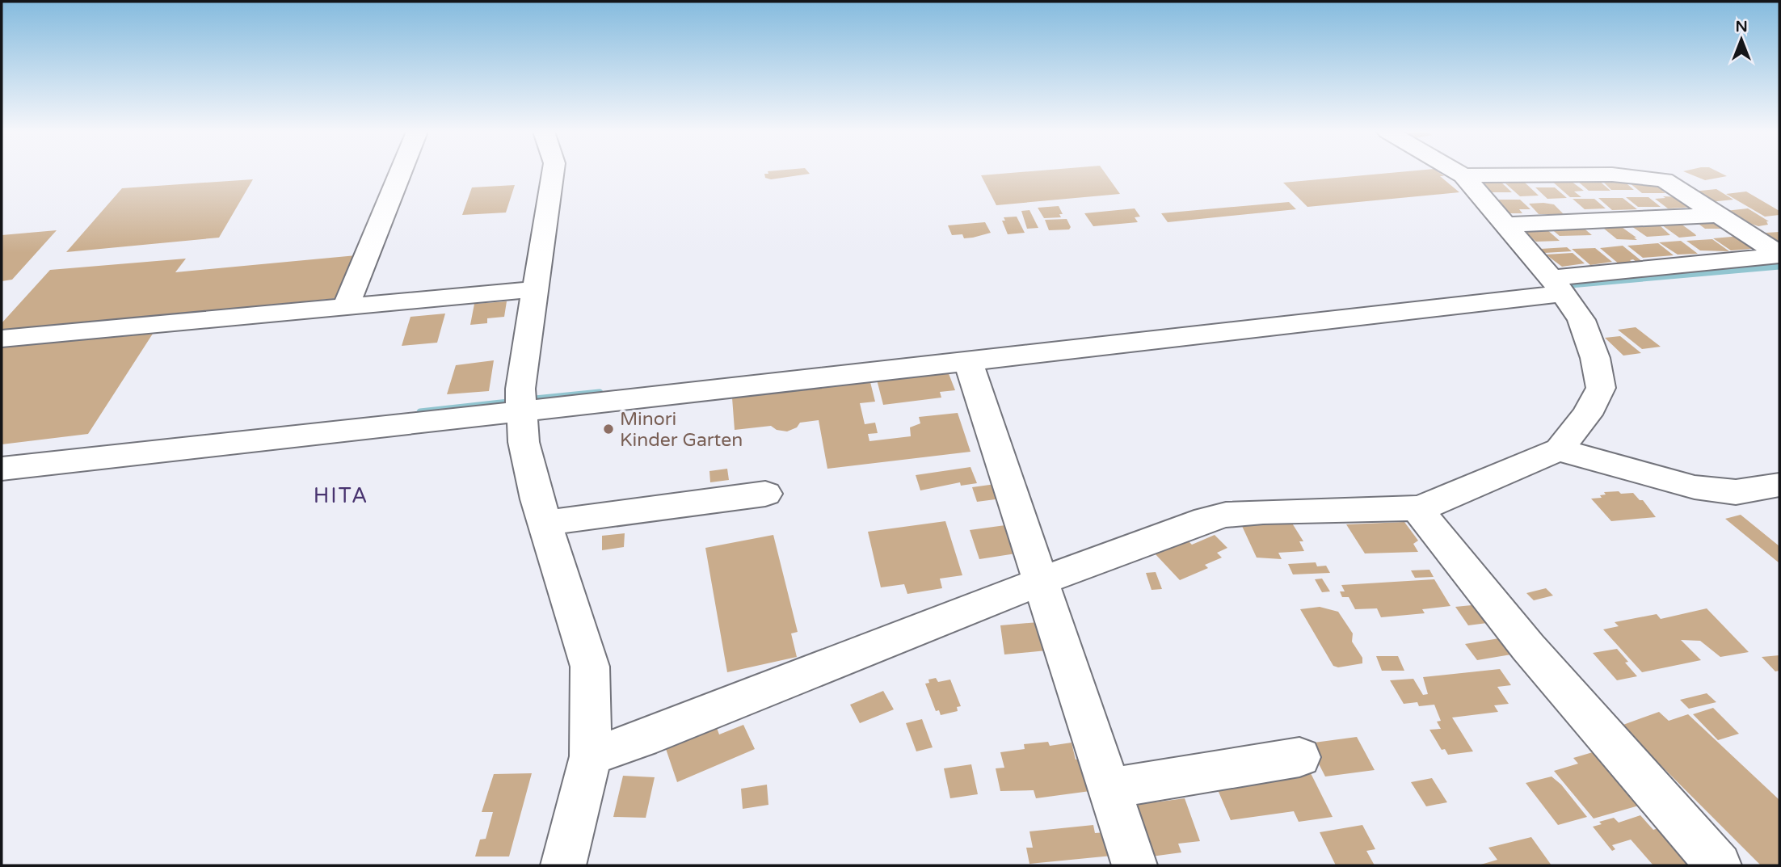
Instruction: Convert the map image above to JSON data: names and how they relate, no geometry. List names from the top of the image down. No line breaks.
{"districts":["HITA"],"places":["Minori Kinder Garten"],"north":"top"}
